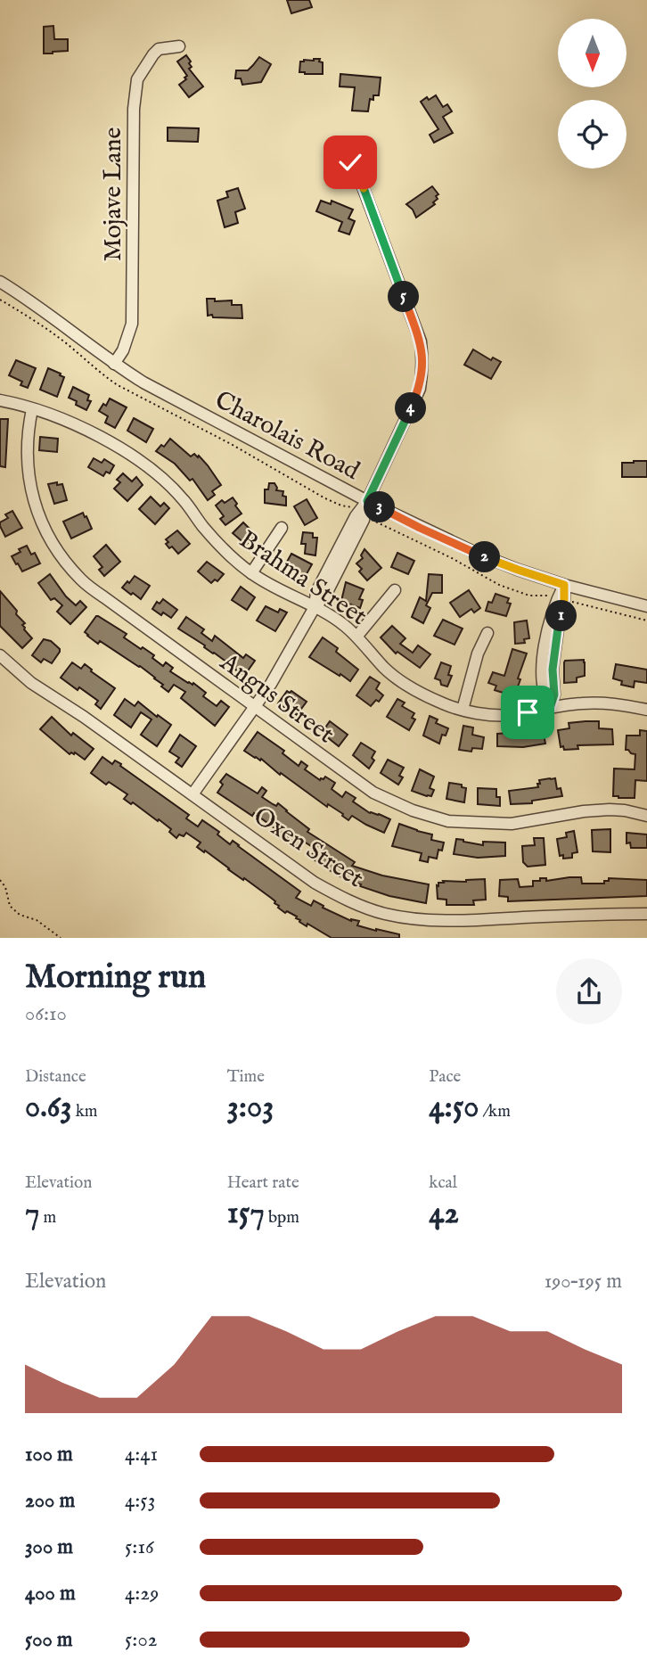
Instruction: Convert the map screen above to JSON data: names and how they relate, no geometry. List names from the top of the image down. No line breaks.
{"streets":{"street":["Mojave Lane","Charolais Road","Brahma Street","Angus Street","Oxen Street"]},"crossings":[["Mojave Lane","Charolais Road"],["Brahma Street","Angus Street"]],"north":"bottom","page":{"pins":["5","4","3","2","1"],"heading":["Morning run","06:10"],"stats":[["Distance","0.63 km"],["Time","3:03"],["Pace","4:50 /km"],["Elevation","7 m"],["Heart rate","157 bpm"],["kcal","42"]],"chart":["Elevation","190–195 m"],"list":[{"name":"100 m","note":"4:41"},{"name":"200 m","note":"4:53"},{"name":"300 m","note":"5:16"},{"name":"400 m","note":"4:29"},{"name":"500 m","note":"5:02"}]}}
